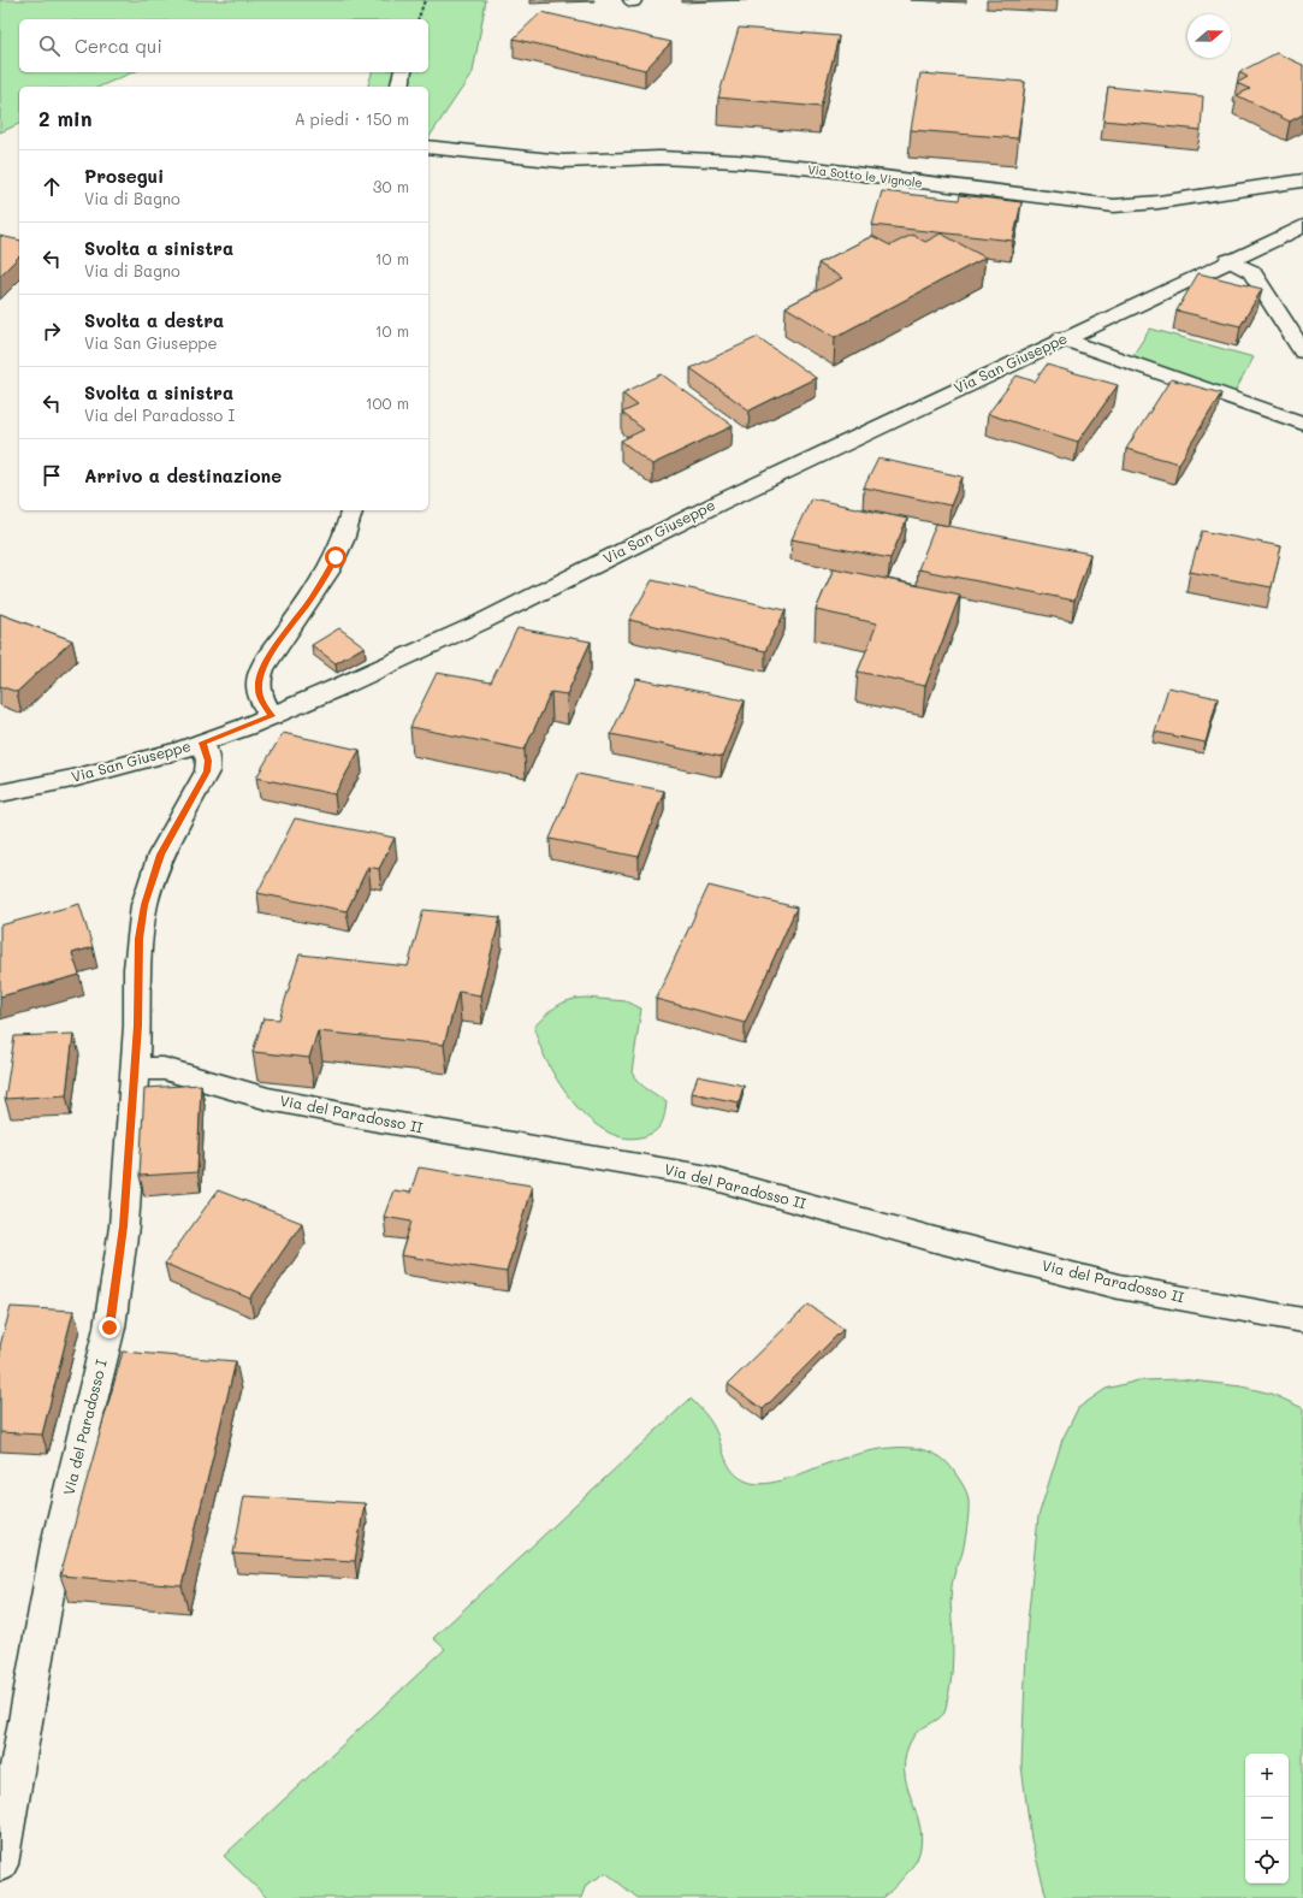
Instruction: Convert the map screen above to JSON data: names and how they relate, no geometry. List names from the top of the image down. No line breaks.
{"streets":{"street":["Via Sotto le Vignole","Via San Giuseppe","Via del Paradosso II","Via del Paradosso I"]},"crossings":[["Via San Giuseppe","Via del Paradosso I"],["Via del Paradosso II","Via del Paradosso I"]],"north":"right","page":{"search":"Cerca qui","heading":["2 min","A piedi · 150 m"],"list":[["Prosegui","Via di Bagno","30 m"],["Svolta a sinistra","Via di Bagno","10 m"],["Svolta a destra","Via San Giuseppe","10 m"],["Svolta a sinistra","Via del Paradosso I","100 m"],"Arrivo a destinazione"],"map_buttons":["+","−"]}}
